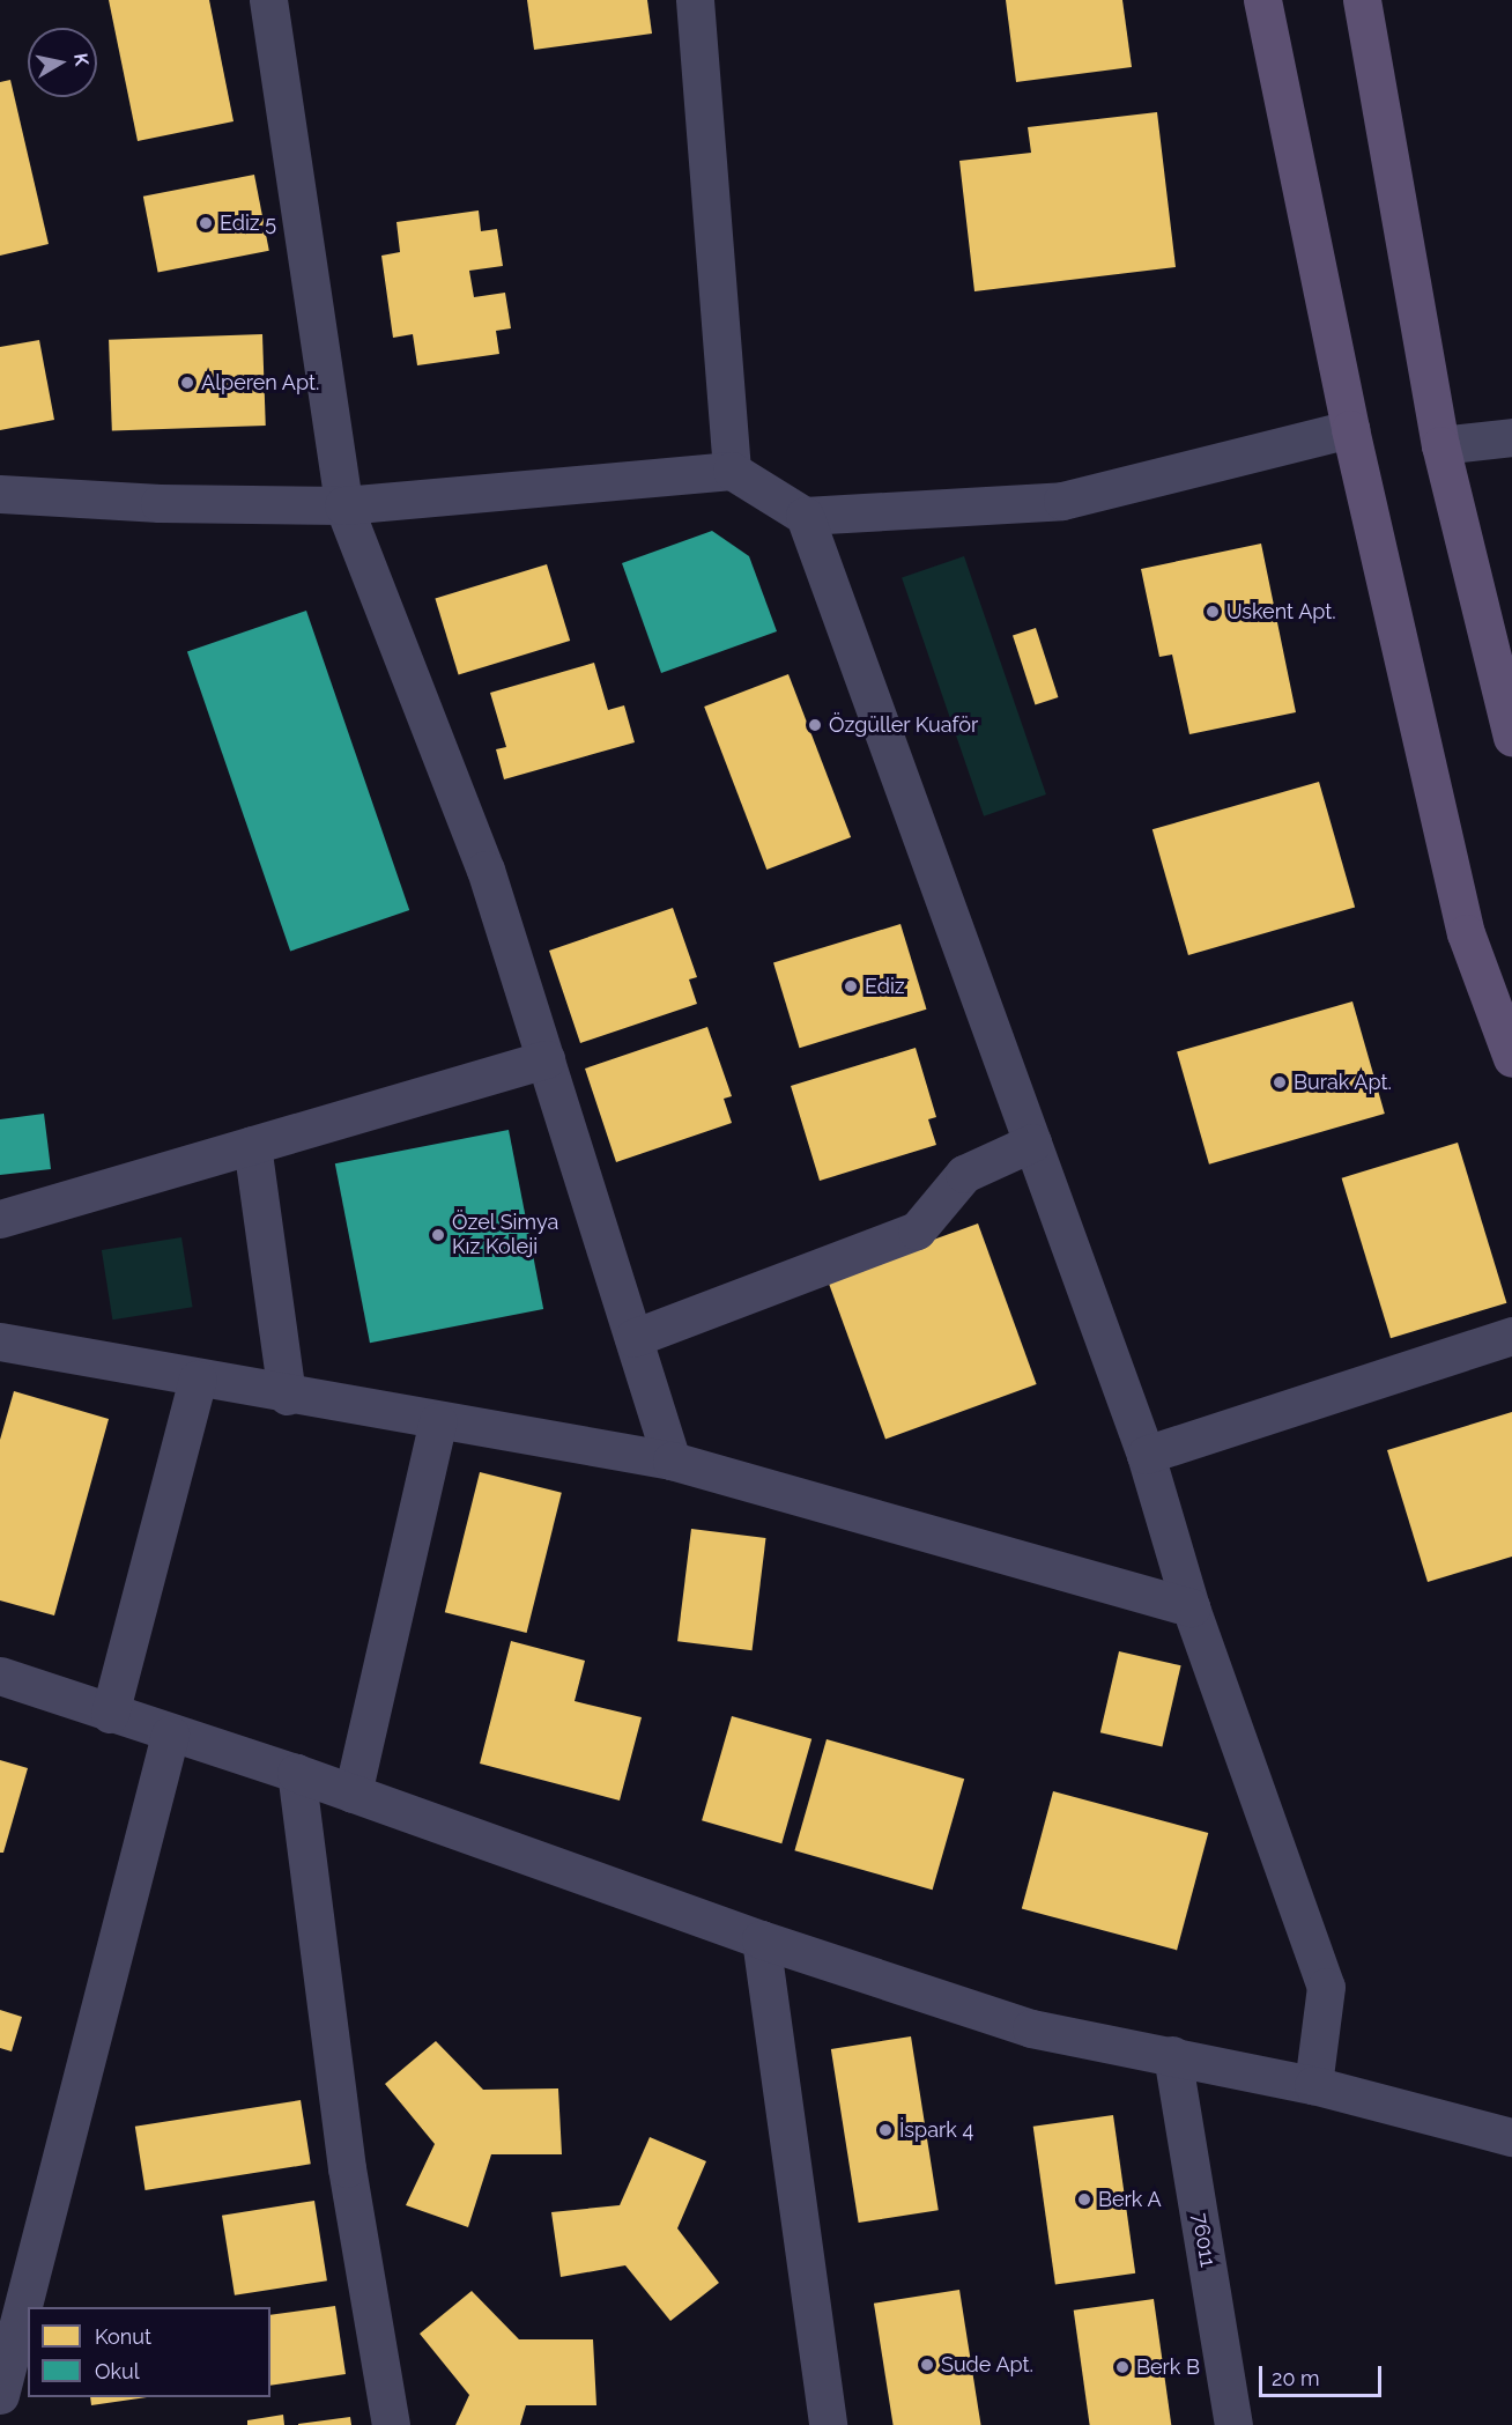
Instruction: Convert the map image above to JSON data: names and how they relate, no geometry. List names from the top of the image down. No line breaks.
{"streets":{"street":["76011"]},"places":["Ediz 5","Alperen Apt.","Uskent Apt.","Özgüller Kuaför","Ediz","Burak Apt.","Özel Simya Kız Koleji","İspark 4","Berk A","Sude Apt.","Berk B"],"legend":["Konut","Okul"],"scale_bar":"20 m","north":"right"}
